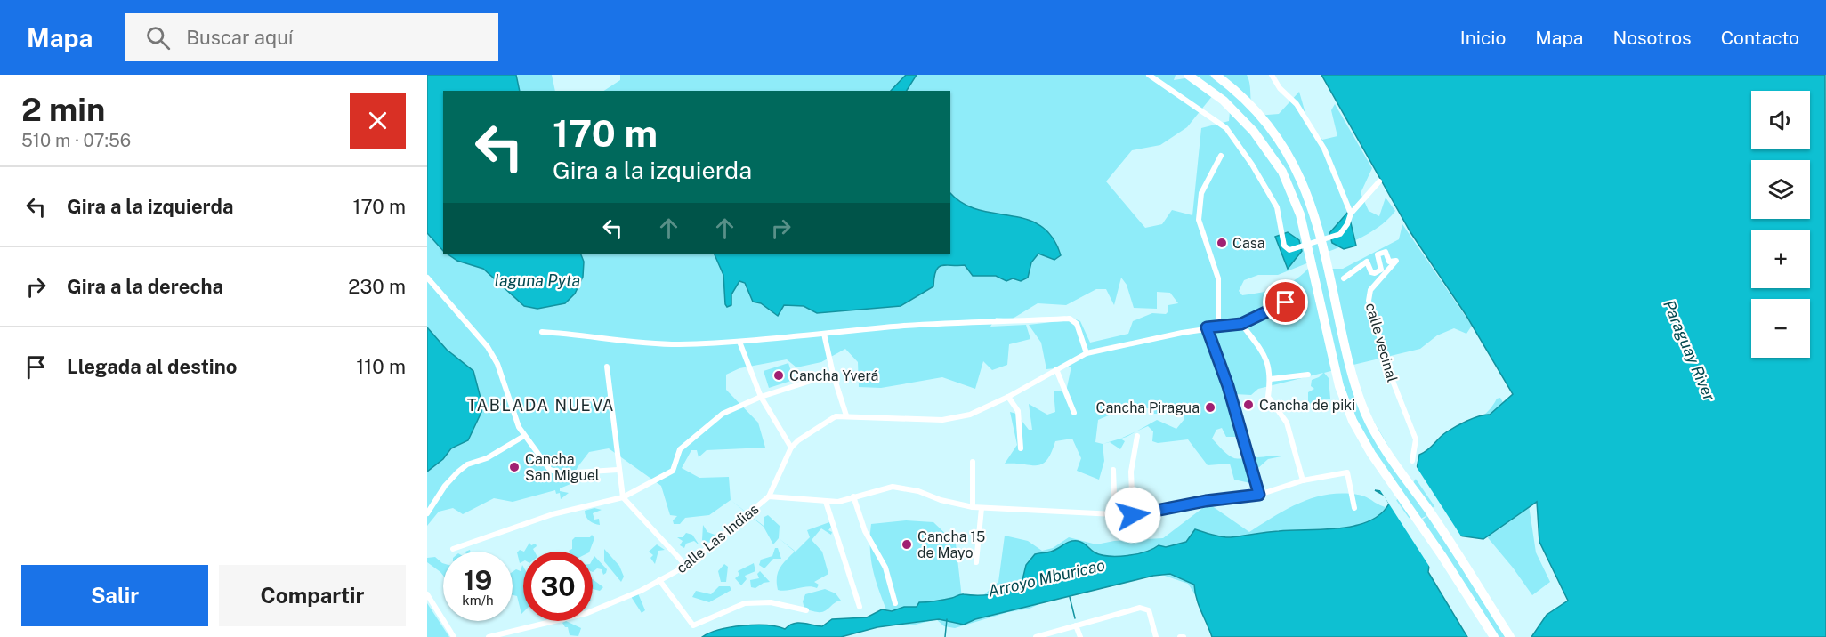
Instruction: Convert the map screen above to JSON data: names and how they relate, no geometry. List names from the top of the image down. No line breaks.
{"streets":{"street":["calle vecinal","calle Las Indias"]},"districts":["TABLADA NUEVA"],"water":["laguna Pyta","Paraguay River","Arroyo Mburicao"],"places":["Casa","Cancha Yverá","Cancha de piki","Cancha Piragua","Cancha San Miguel","Cancha 15 de Mayo"],"page":{"header":"Mapa","search":"Buscar aquí","nav":["Inicio","Mapa","Nosotros","Contacto"],"heading":["2 min","510 m · 07:56"],"map_buttons":["+","−"],"turn":["170 m","Gira a la izquierda"],"list":[{"name":"Gira a la izquierda","value":"170 m"},{"name":"Gira a la derecha","value":"230 m"},{"name":"Llegada al destino","value":"110 m"}],"speed":"19 km/h","limit":"30","buttons":["Salir","Compartir"]}}
